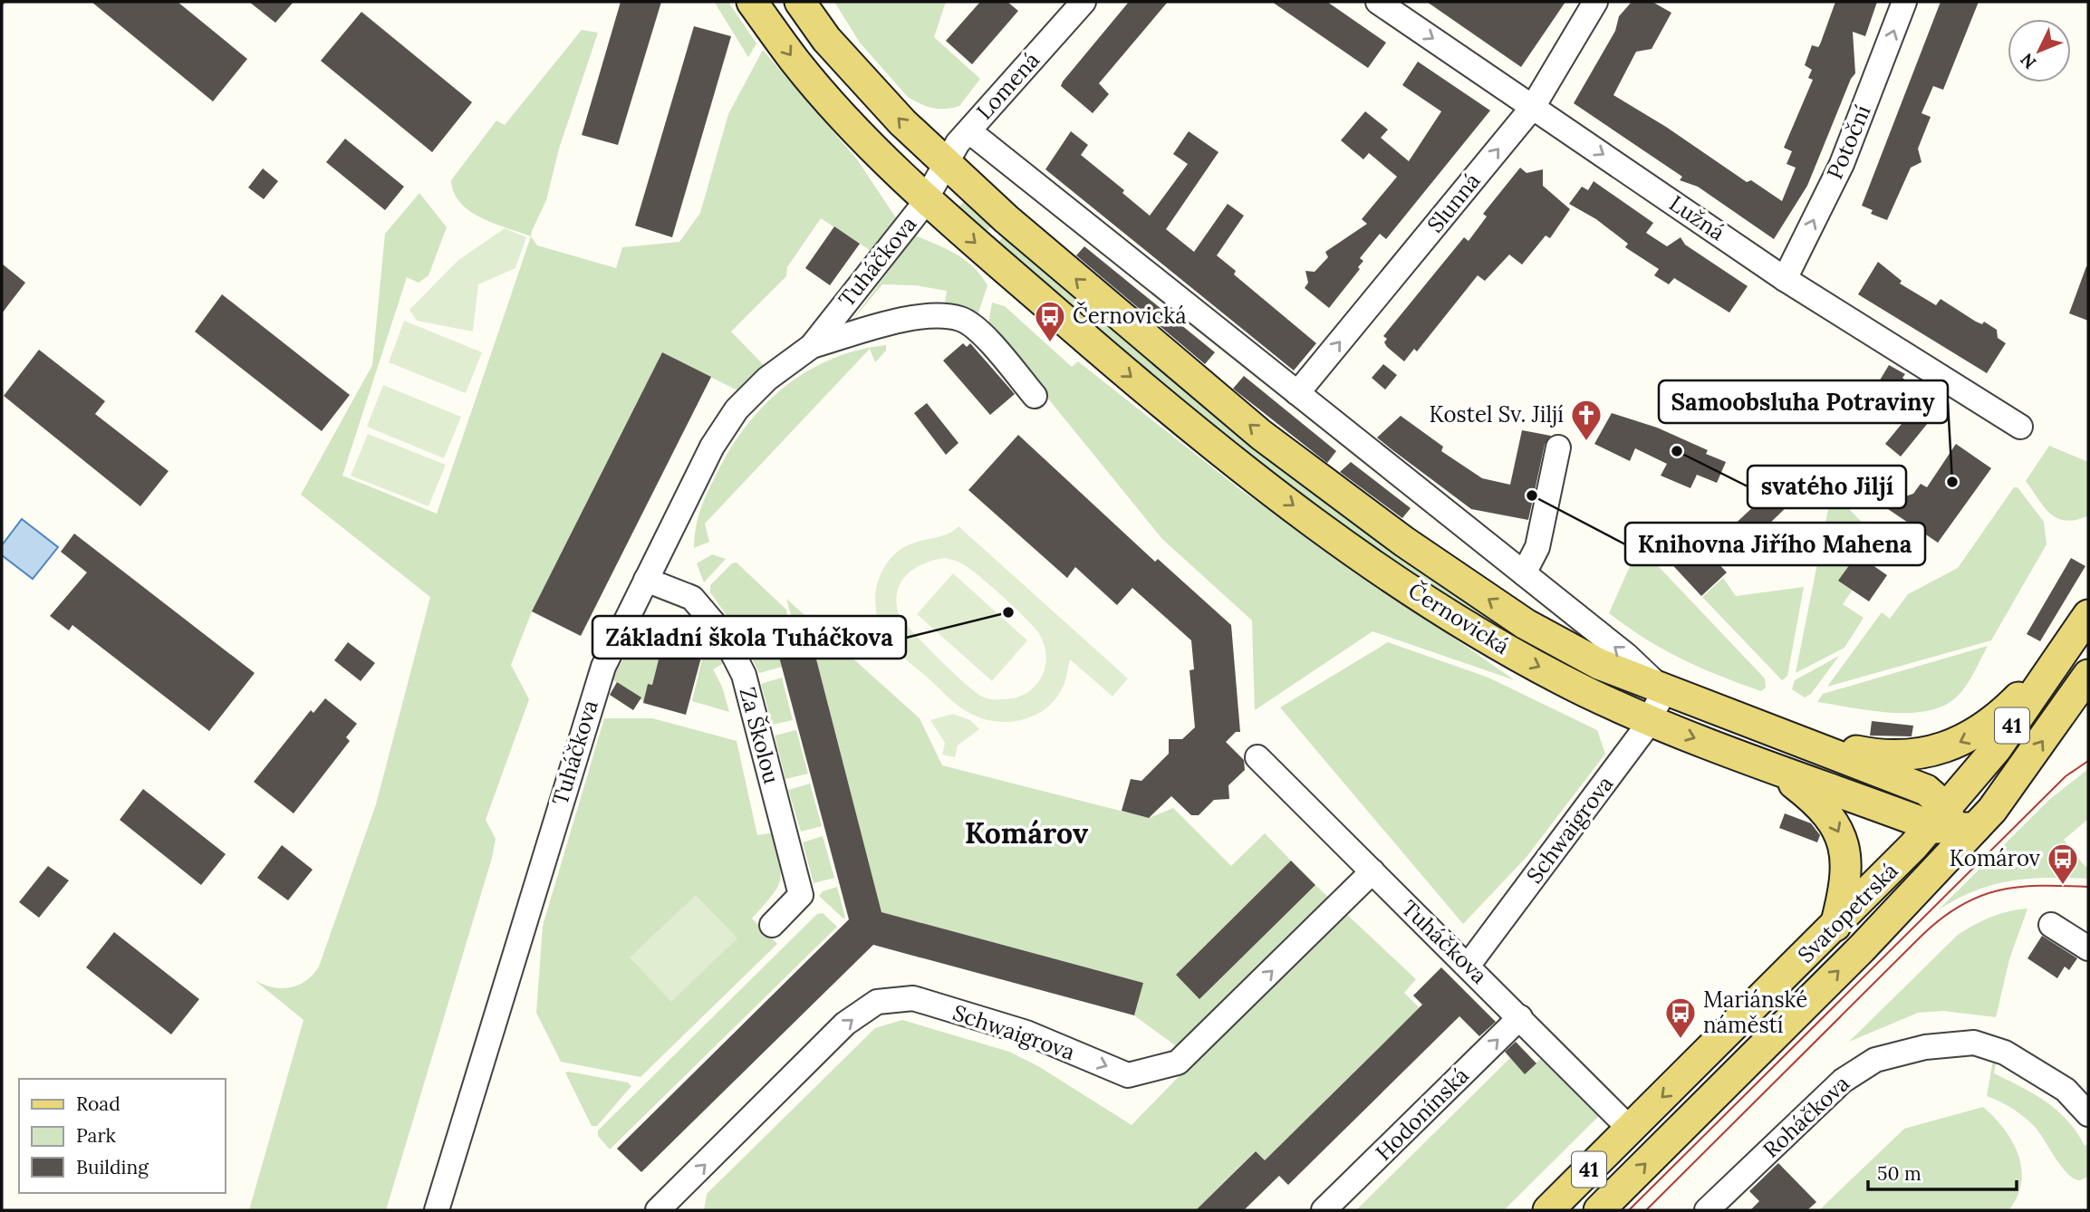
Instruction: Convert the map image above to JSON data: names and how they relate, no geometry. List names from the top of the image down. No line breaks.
{"streets":{"main road":["Černovická","41","Svatopetrská"],"street":["Lomená","Potoční","Slunná","Lužná","Tuháčkova","Za Školou","Schwaigrova","Hodonínská","Roháčkova"]},"crossings":[["Lomená","Tuháčkova"],["Lomená","Černovická"],["Potoční","Lužná"],["Slunná","Lužná"],["Slunná","Černovická"],["Tuháčkova","Černovická"],["Tuháčkova","Za Školou"],["Tuháčkova","Schwaigrova"],["Tuháčkova","Svatopetrská"],["Tuháčkova","Hodonínská"],["Černovická","Schwaigrova"],["Černovická","Svatopetrská"]],"one_way":["Potoční","Slunná","Lužná","Schwaigrova","Hodonínská"],"districts":["Komárov"],"places":{"bus stop":["Černovická","Komárov","Mariánské náměstí"],"church":["Kostel Sv. Jiljí"],"other":["svatého Jiljí","Samoobsluha Potraviny","Knihovna Jiřího Mahena","Základní škola Tuháčkova"]},"legend":["Road","Park","Building"],"scale_bar":"50 m","north":"bottom left"}
